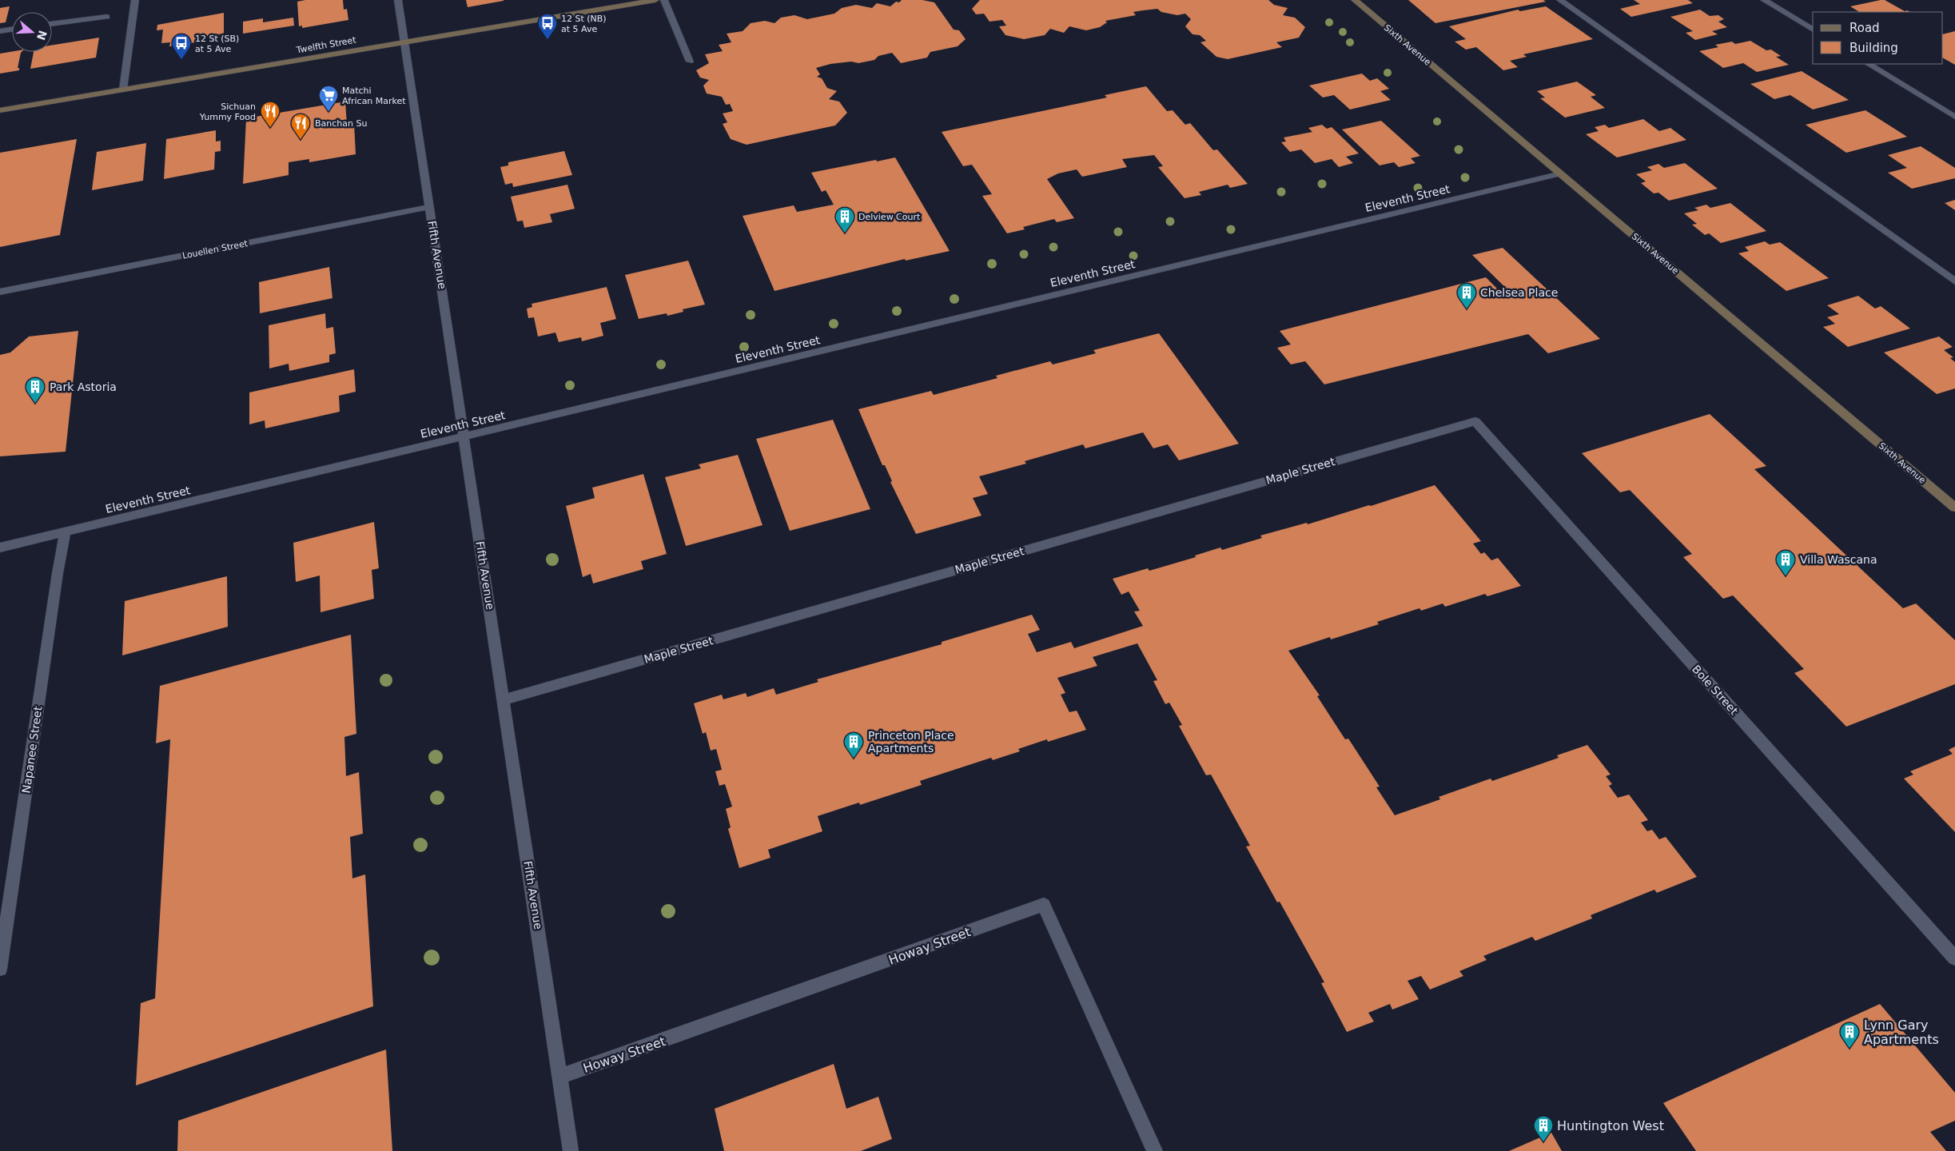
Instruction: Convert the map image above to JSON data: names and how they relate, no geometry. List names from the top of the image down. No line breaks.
{"streets":{"street":["Twelfth Street","Sixth Avenue","Eleventh Street","Louellen Street","Fifth Avenue","Maple Street","Bole Street","Napanee Street","Howay Street"]},"crossings":[["Twelfth Street","Fifth Avenue"],["Sixth Avenue","Eleventh Street"],["Eleventh Street","Fifth Avenue"],["Eleventh Street","Napanee Street"],["Louellen Street","Fifth Avenue"],["Fifth Avenue","Maple Street"],["Fifth Avenue","Howay Street"],["Maple Street","Bole Street"]],"places":{"bus stop":["12 St (NB) at 5 Ave","12 St (SB) at 5 Ave"],"supermarket":["Matchi African Market"],"restaurant":["Sichuan Yummy Food","Banchan Su"],"building":["Delview Court","Chelsea Place","Park Astoria","Villa Wascana","Princeton Place Apartments","Lynn Gary Apartments","Huntington West"]},"legend":["Road","Building"],"north":"right"}
